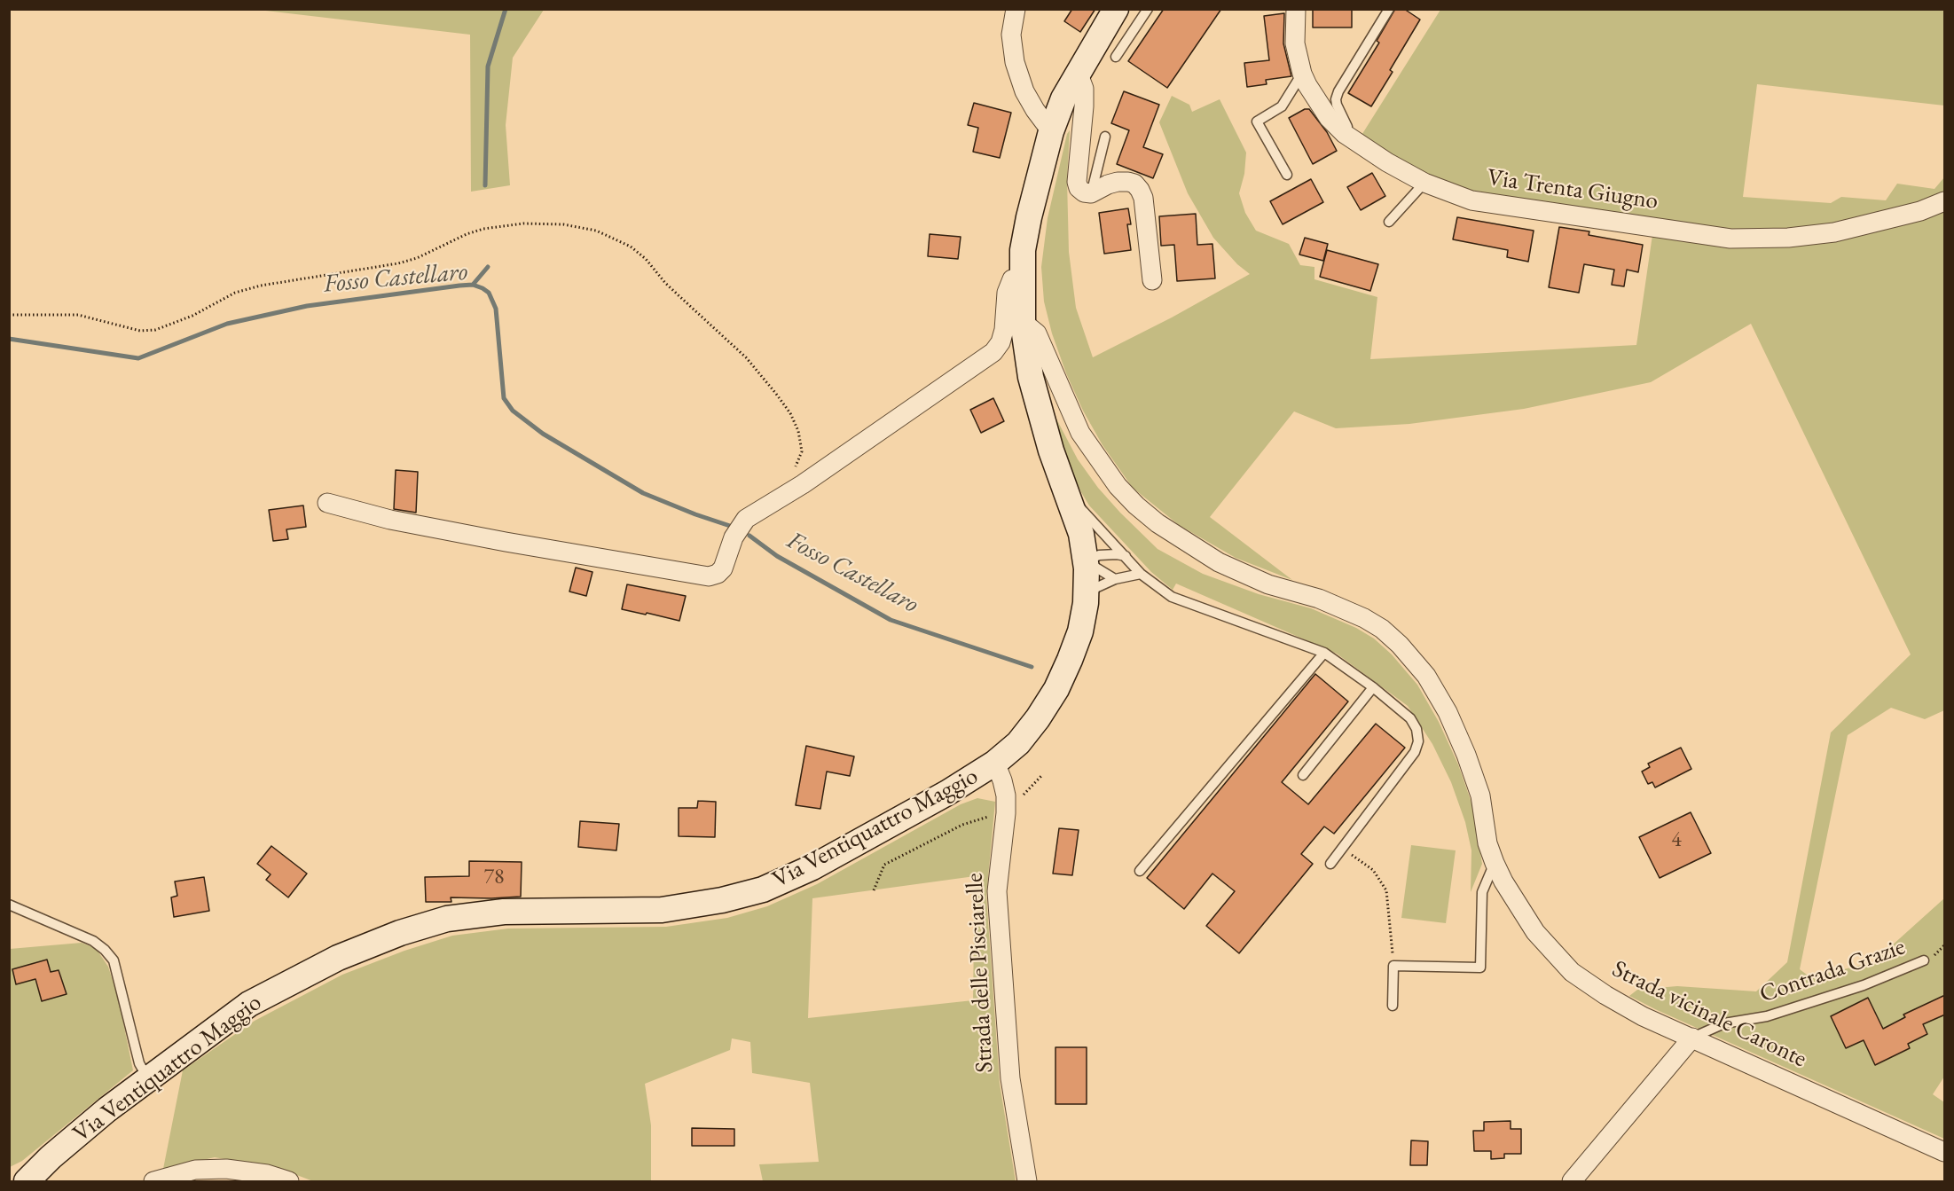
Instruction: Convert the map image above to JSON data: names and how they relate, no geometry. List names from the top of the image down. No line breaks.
{"streets":{"main road":["Via Ventiquattro Maggio"],"street":["Via Trenta Giugno","Strada delle Pisciarelle","Strada vicinale Caronte"],"lane":["Contrada Grazie"]},"crossings":[["Via Ventiquattro Maggio","Strada delle Pisciarelle"],["Via Ventiquattro Maggio","Strada vicinale Caronte"],["Contrada Grazie","Strada vicinale Caronte"]],"water":["Fosso Castellaro"],"house_numbers":["4","78"]}
